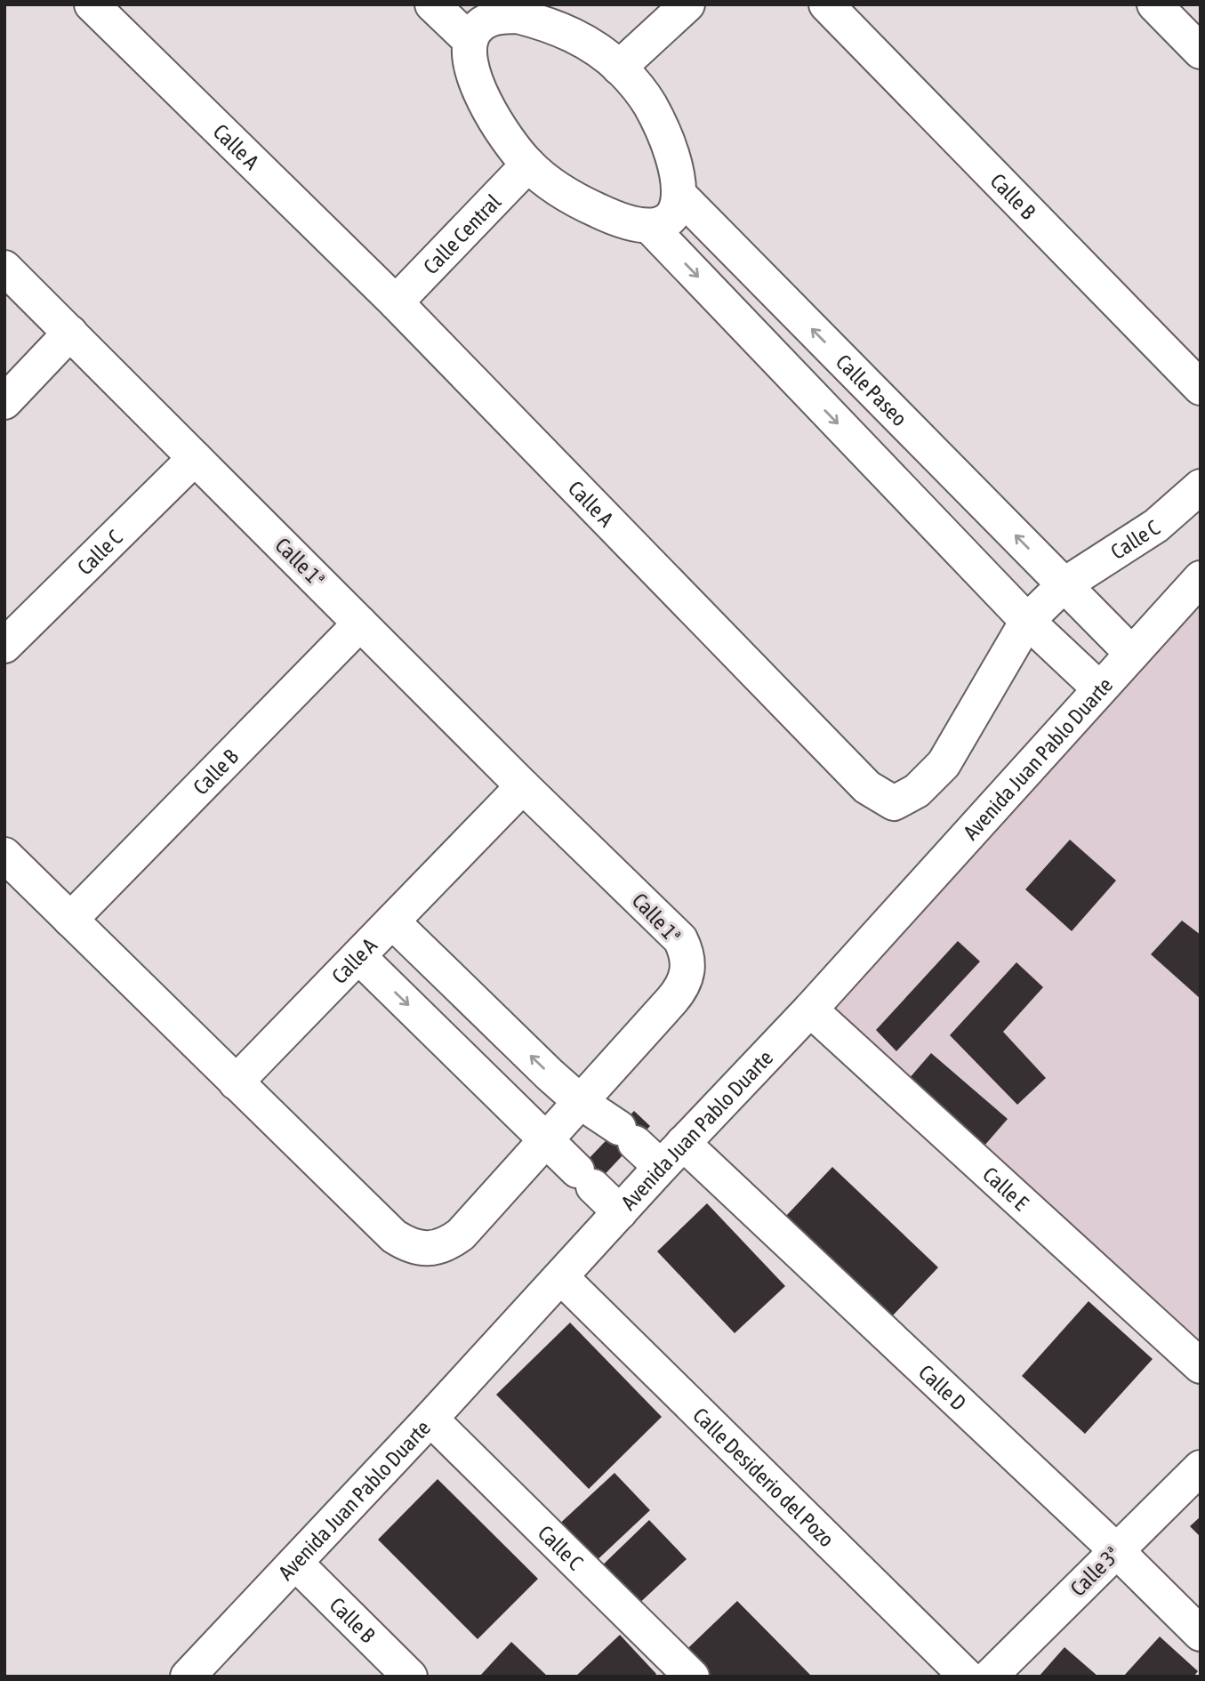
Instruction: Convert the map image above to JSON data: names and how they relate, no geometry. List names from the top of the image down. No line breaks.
{"streets":{"street":["Calle A","Calle B","Calle Central","Calle Paseo","Calle C","Calle 1ª","Avenida Juan Pablo Duarte","Calle E","Calle D","Calle Desiderio del Pozo","Calle 3ª"]},"crossings":[["Calle A","Calle Central"],["Calle A","Calle Paseo"],["Calle A","Calle C"],["Calle A","Calle 1ª"],["Calle A","Calle D"],["Calle B","Calle 1ª"],["Calle B","Avenida Juan Pablo Duarte"],["Calle Paseo","Calle C"],["Calle Paseo","Avenida Juan Pablo Duarte"],["Calle C","Calle 1ª"],["Calle C","Avenida Juan Pablo Duarte"],["Calle 1ª","Calle D"],["Avenida Juan Pablo Duarte","Calle E"],["Avenida Juan Pablo Duarte","Calle D"],["Avenida Juan Pablo Duarte","Calle Desiderio del Pozo"],["Calle D","Calle 3ª"]]}
